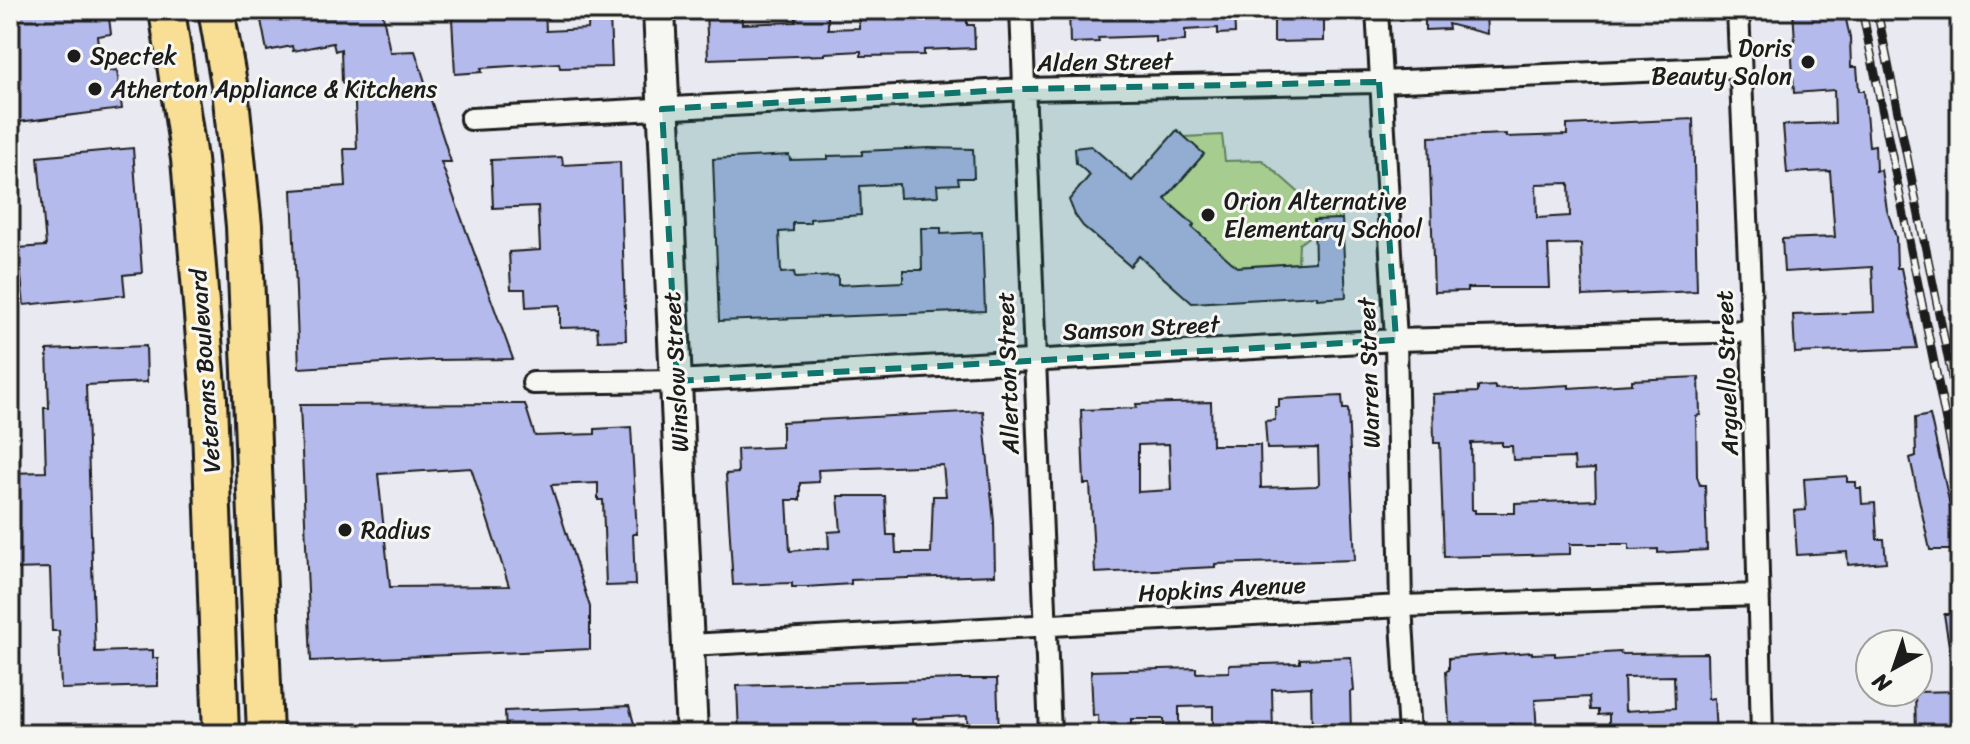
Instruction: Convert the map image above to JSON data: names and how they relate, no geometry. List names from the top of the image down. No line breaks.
{"streets":{"main road":["Veterans Boulevard"],"street":["Alden Street","Samson Street","Winslow Street","Allerton Street","Warren Street","Arguello Street","Hopkins Avenue"]},"crossings":[["Alden Street","Winslow Street"],["Alden Street","Allerton Street"],["Alden Street","Warren Street"],["Alden Street","Arguello Street"],["Samson Street","Winslow Street"],["Samson Street","Allerton Street"],["Samson Street","Warren Street"],["Samson Street","Arguello Street"],["Winslow Street","Hopkins Avenue"],["Allerton Street","Hopkins Avenue"],["Warren Street","Hopkins Avenue"],["Arguello Street","Hopkins Avenue"]],"places":["Spectek","Doris Beauty Salon","Atherton Appliance & Kitchens","Orion Alternative Elementary School","Radius"],"north":"bottom left"}
